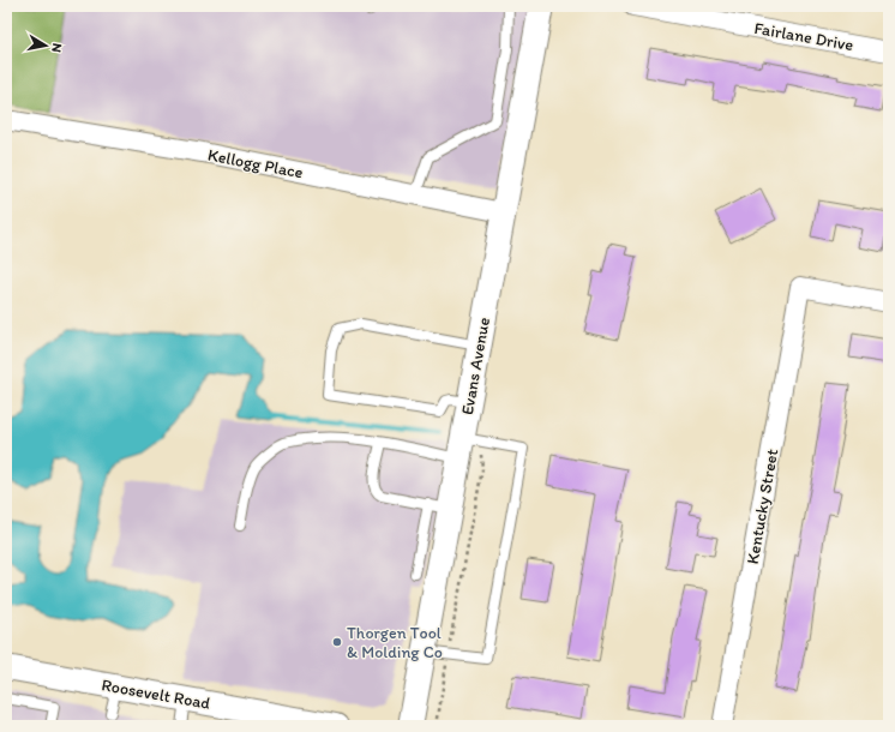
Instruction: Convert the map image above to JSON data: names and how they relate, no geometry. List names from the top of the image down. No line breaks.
{"streets":{"street":["Fairlane Drive","Kellogg Place","Evans Avenue","Kentucky Street","Roosevelt Road"]},"crossings":[["Kellogg Place","Evans Avenue"]],"places":["Thorgen Tool & Molding Co"],"north":"right"}
